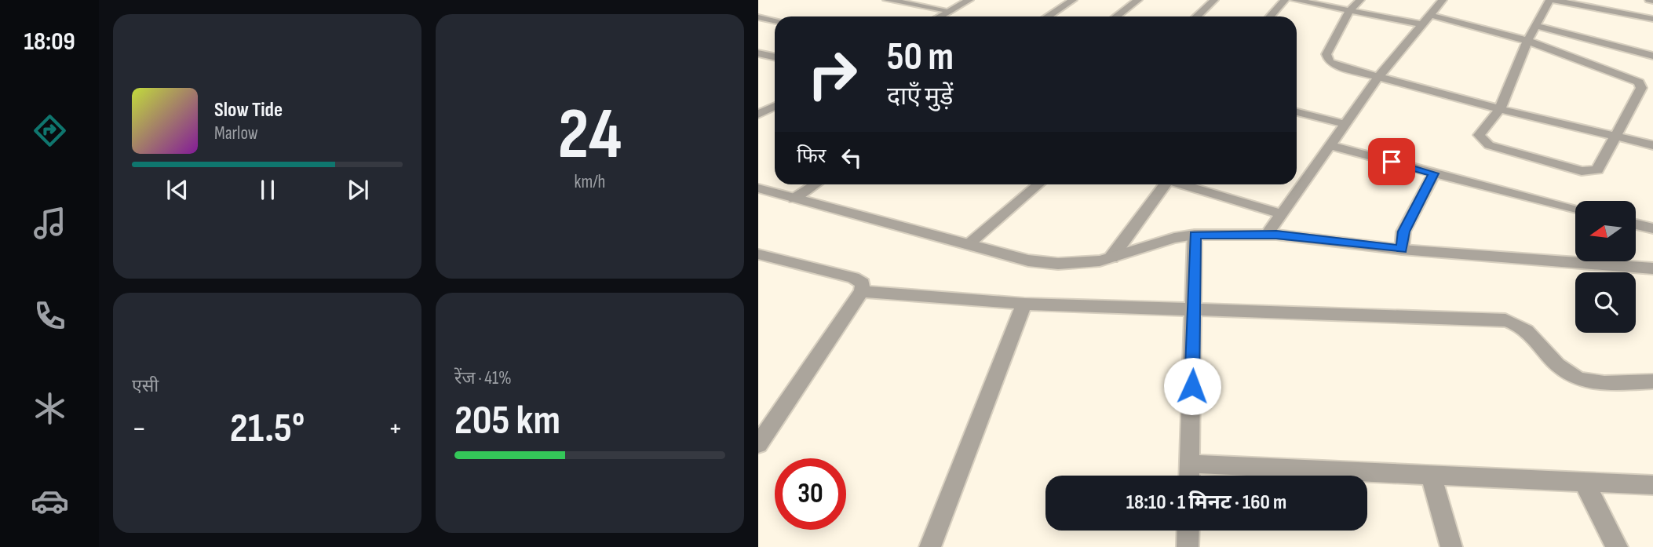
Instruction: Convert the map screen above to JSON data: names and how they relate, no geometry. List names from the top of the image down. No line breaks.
{"north":"left","page":{"tabs":"18:09","tile":[["24","km/h"],"एसी",["रेंज · 41%","205 km"]],"turn":["50 m","दाएँ मुड़ें"],"song":["Slow Tide","Marlow"],"then":"फिर","heat":["−","21.5°","+"],"limit":"30","trip":"18:10 · 1 मिनट · 160 m"}}
